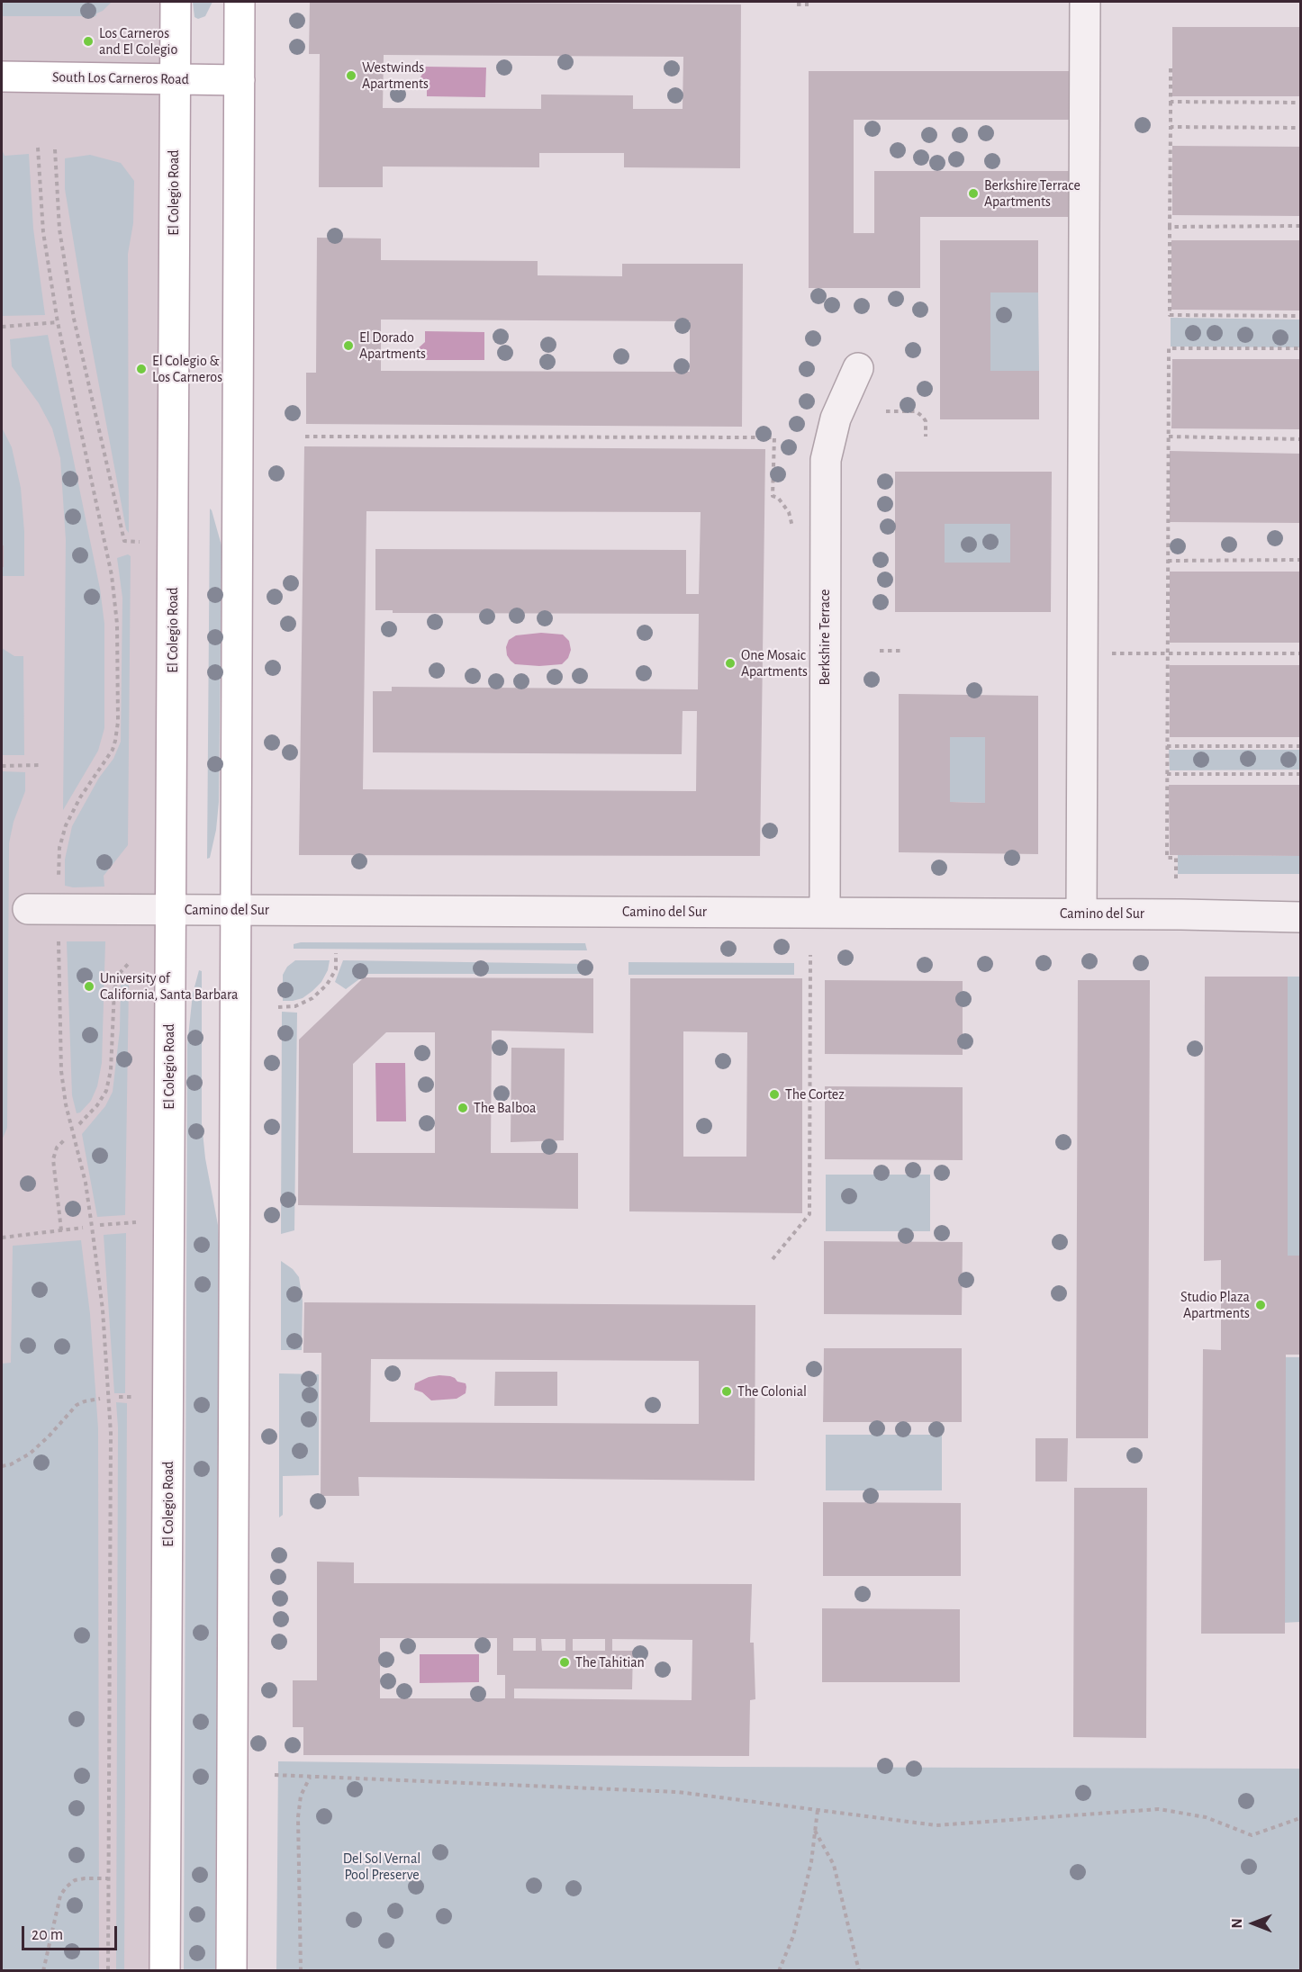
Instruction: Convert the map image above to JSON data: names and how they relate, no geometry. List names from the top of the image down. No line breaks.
{"streets":{"main road":["South Los Carneros Road","El Colegio Road"],"street":["Berkshire Terrace","Camino del Sur"]},"crossings":[["South Los Carneros Road","El Colegio Road"],["El Colegio Road","Camino del Sur"],["Berkshire Terrace","Camino del Sur"]],"parks":["Del Sol Vernal Pool Preserve"],"places":["Los Carneros and El Colegio","Westwinds Apartments","Berkshire Terrace Apartments","El Dorado Apartments","El Colegio & Los Carneros","One Mosaic Apartments","University of California, Santa Barbara","The Cortez","The Balboa","Studio Plaza Apartments","The Colonial","The Tahitian"],"scale_bar":"20 m","north":"left"}
